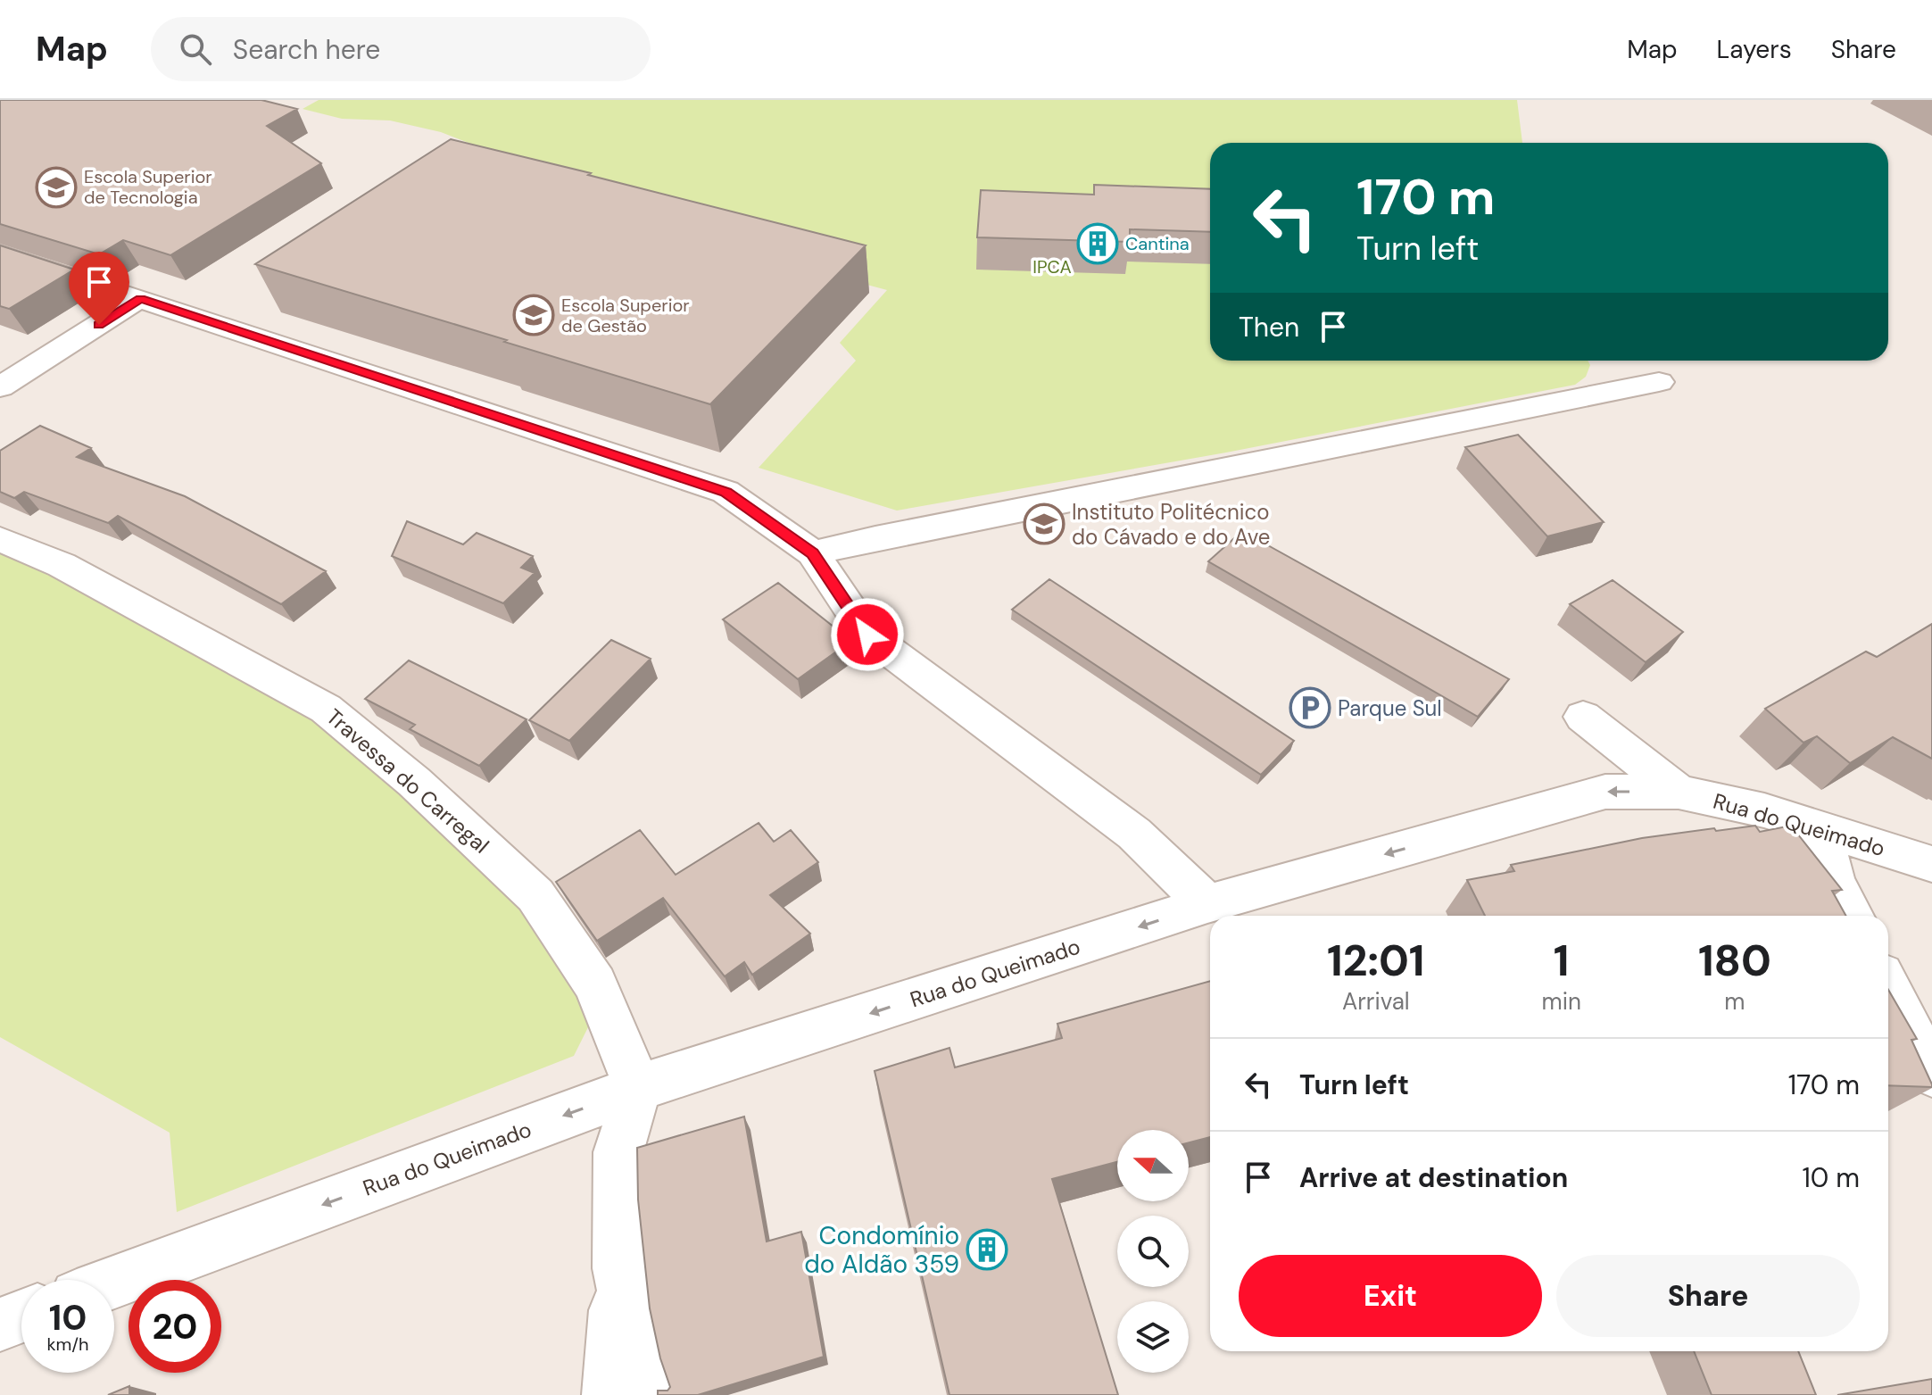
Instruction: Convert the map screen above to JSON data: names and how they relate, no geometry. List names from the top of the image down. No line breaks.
{"streets":{"street":["Travessa do Carregal","Rua do Queimado"]},"crossings":[["Travessa do Carregal","Rua do Queimado"]],"one_way":["Rua do Queimado"],"parks":["IPCA"],"places":{"school or university":["Escola Superior de Tecnologia","Escola Superior de Gestão","Instituto Politécnico do Cávado e do Ave"],"building":["Cantina","Condomínio do Aldão 359"],"parking":["Parque Sul"]},"north":"left","page":{"header":"Map","search":"Search here","nav":["Map","Layers","Share"],"turn":["170 m","Turn left"],"then":"Then","eta":["12:01","Arrival","1","min","180","m"],"list":[{"name":"Turn left","value":"170 m"},{"name":"Arrive at destination","value":"10 m"}],"buttons":["Exit","Share"],"speed":"10 km/h","limit":"20"}}
